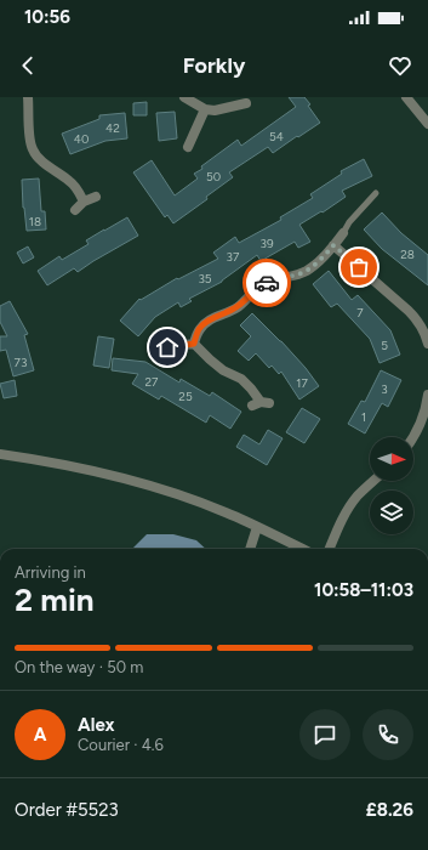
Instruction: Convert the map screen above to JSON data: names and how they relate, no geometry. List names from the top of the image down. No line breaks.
{"house_numbers":["42","54","40","50","18","39","28","37","35","7","5","73","27","17","3","25","1"],"north":"right","page":{"status":"10:56","header":"Forkly","heading":["2 min","Arriving in","10:58–11:03"],"panel":["Alex","Courier · 4.6","Order #5523","£8.26"],"bar":"On the way · 50 m","round":"A"}}
